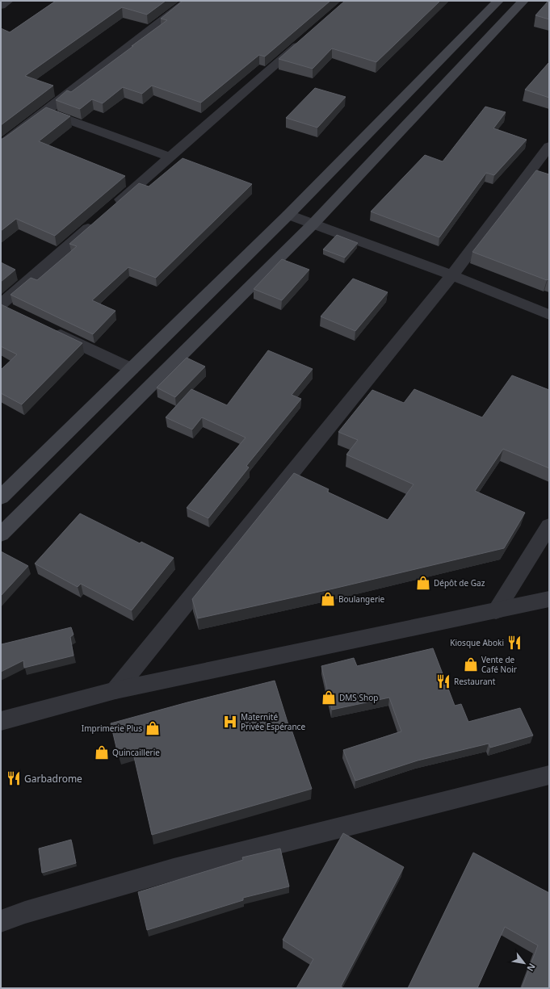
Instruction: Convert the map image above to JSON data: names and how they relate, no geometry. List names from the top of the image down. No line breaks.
{"places":{"shop":["Dépôt de Gaz","Boulangerie","Vente de Café Noir","DMS Shop","Imprimerie Plus","Quincaillerie"],"restaurant":["Kiosque Aboki","Restaurant","Garbadrome"],"hospital":["Maternité Privée Espérance"]},"north":"bottom right"}
